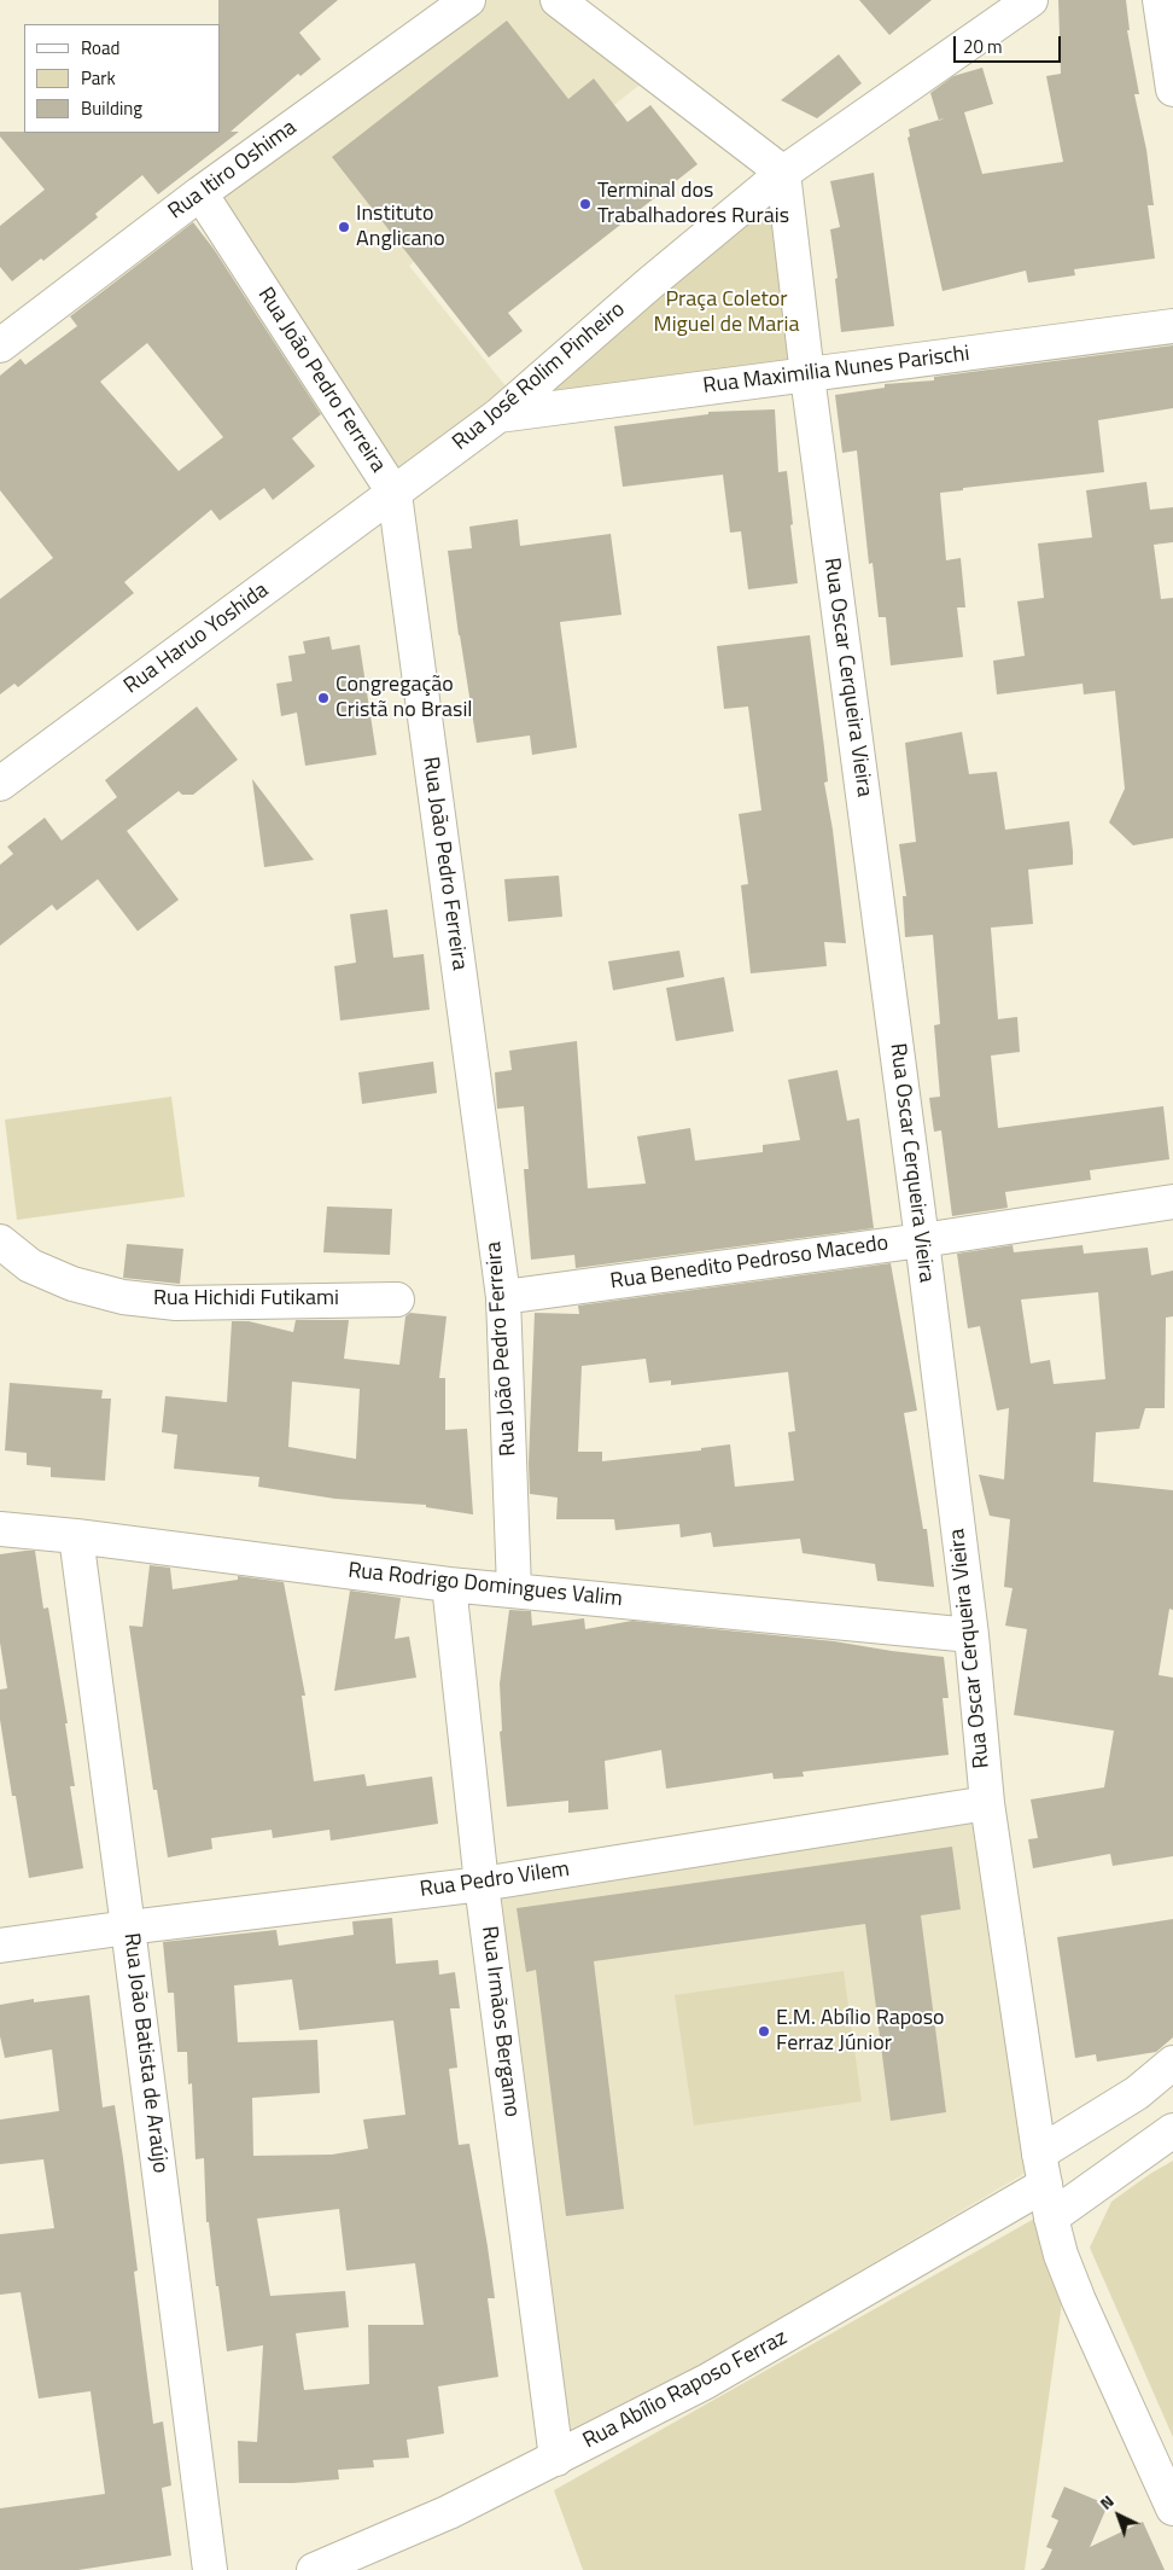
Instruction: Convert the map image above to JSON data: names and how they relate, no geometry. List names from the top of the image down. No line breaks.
{"streets":{"street":["Rua Itiro Oshima","Rua Maximilia Nunes Parischi","Rua José Rolim Pinheiro","Rua João Pedro Ferreira","Rua Haruo Yoshida","Rua Oscar Cerqueira Vieira","Rua Benedito Pedroso Macedo","Rua Hichidi Futikami","Rua Rodrigo Domingues Valim","Rua Pedro Vilem","Rua Irmãos Bergamo","Rua João Batista de Araújo","Rua Abílio Raposo Ferraz"]},"crossings":[["Rua Itiro Oshima","Rua João Pedro Ferreira"],["Rua Maximilia Nunes Parischi","Rua José Rolim Pinheiro"],["Rua Maximilia Nunes Parischi","Rua Oscar Cerqueira Vieira"],["Rua José Rolim Pinheiro","Rua João Pedro Ferreira"],["Rua José Rolim Pinheiro","Rua Haruo Yoshida"],["Rua José Rolim Pinheiro","Rua Oscar Cerqueira Vieira"],["Rua João Pedro Ferreira","Rua Haruo Yoshida"],["Rua João Pedro Ferreira","Rua Benedito Pedroso Macedo"],["Rua João Pedro Ferreira","Rua Rodrigo Domingues Valim"],["Rua Oscar Cerqueira Vieira","Rua Benedito Pedroso Macedo"],["Rua Oscar Cerqueira Vieira","Rua Rodrigo Domingues Valim"],["Rua Oscar Cerqueira Vieira","Rua Pedro Vilem"],["Rua Oscar Cerqueira Vieira","Rua Abílio Raposo Ferraz"],["Rua Rodrigo Domingues Valim","Rua Irmãos Bergamo"],["Rua Rodrigo Domingues Valim","Rua João Batista de Araújo"],["Rua Pedro Vilem","Rua Irmãos Bergamo"],["Rua Pedro Vilem","Rua João Batista de Araújo"],["Rua Irmãos Bergamo","Rua Abílio Raposo Ferraz"]],"parks":["Praça Coletor Miguel de Maria"],"places":["Terminal dos Trabalhadores Rurais","Instituto Anglicano","Congregação Cristã no Brasil","E.M. Abílio Raposo Ferraz Júnior"],"legend":["Road","Park","Building"],"scale_bar":"20 m","north":"top left"}
